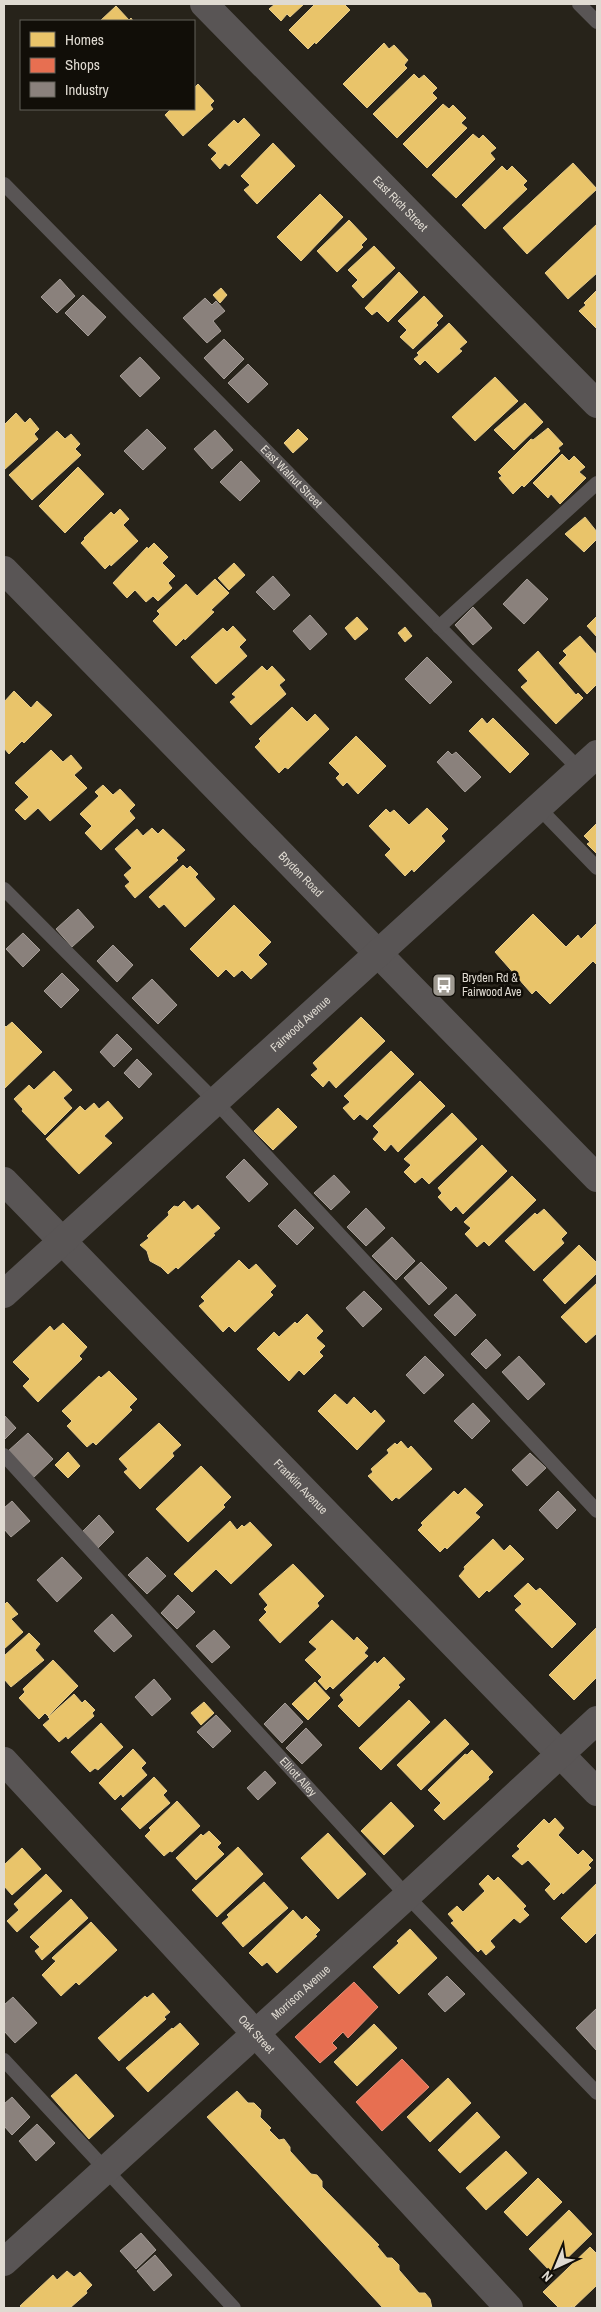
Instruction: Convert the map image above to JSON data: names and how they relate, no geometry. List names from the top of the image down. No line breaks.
{"streets":{"street":["East Rich Street","Bryden Road","Fairwood Avenue","Franklin Avenue","Morrison Avenue","Oak Street"],"lane":["East Walnut Street","Elliott Alley"]},"crossings":[["East Walnut Street","Fairwood Avenue"],["Bryden Road","Fairwood Avenue"],["Fairwood Avenue","Franklin Avenue"],["Franklin Avenue","Morrison Avenue"],["Elliott Alley","Morrison Avenue"],["Morrison Avenue","Oak Street"]],"places":{"bus stop":["Bryden Rd & Fairwood Ave"]},"legend":["Homes","Shops","Industry"],"north":"bottom left"}
